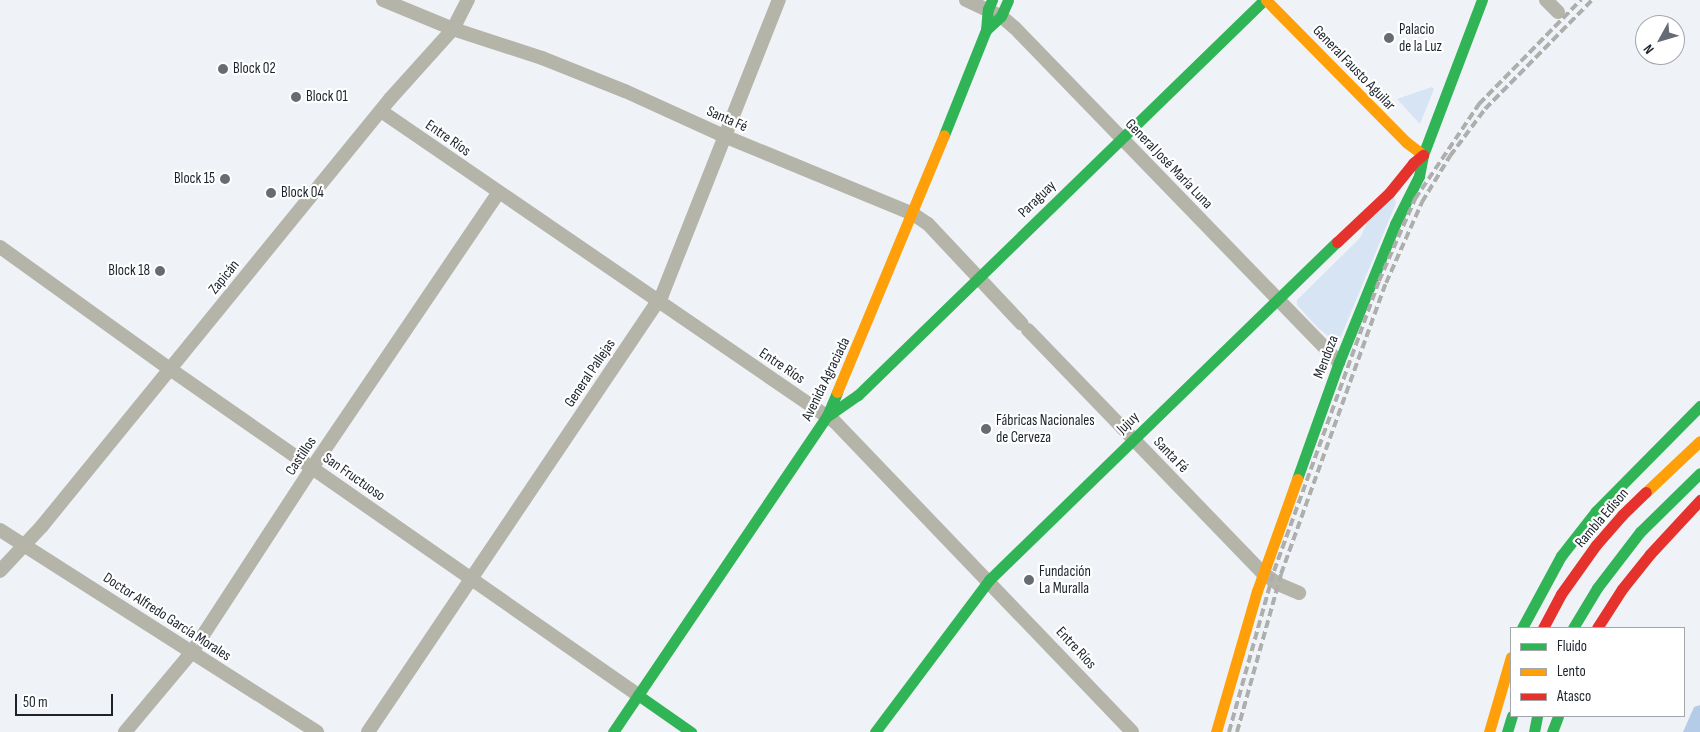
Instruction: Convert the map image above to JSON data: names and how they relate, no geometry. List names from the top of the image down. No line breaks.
{"streets":{"street":["General Fausto Aguilar","Santa Fé","Entre Ríos","General José María Luna","Paraguay","Zapicán","Mendoza","General Pallejas","Avenida Agraciada","Jujuy","Castillos","San Fructuoso","Rambla Edison","Doctor Alfredo García Morales"]},"crossings":[["General Fausto Aguilar","Paraguay"],["General Fausto Aguilar","Mendoza"],["General Fausto Aguilar","Jujuy"],["Santa Fé","Paraguay"],["Santa Fé","Zapicán"],["Santa Fé","Mendoza"],["Santa Fé","General Pallejas"],["Santa Fé","Avenida Agraciada"],["Santa Fé","Jujuy"],["Entre Ríos","Paraguay"],["Entre Ríos","Zapicán"],["Entre Ríos","General Pallejas"],["Entre Ríos","Avenida Agraciada"],["Entre Ríos","Jujuy"],["Entre Ríos","Castillos"],["General José María Luna","Paraguay"],["General José María Luna","Mendoza"],["General José María Luna","Avenida Agraciada"],["General José María Luna","Jujuy"],["Paraguay","Avenida Agraciada"],["Zapicán","San Fructuoso"],["Zapicán","Doctor Alfredo García Morales"],["Mendoza","Jujuy"],["General Pallejas","San Fructuoso"],["Avenida Agraciada","San Fructuoso"],["Castillos","San Fructuoso"],["Castillos","Doctor Alfredo García Morales"]],"places":["Palacio de la Luz","Block 02","Block 01","Block 15","Block 04","Block 18","Fábricas Nacionales de Cerveza","Fundación La Muralla"],"legend":["Fluido","Lento","Atasco"],"scale_bar":"50 m","north":"bottom left"}
